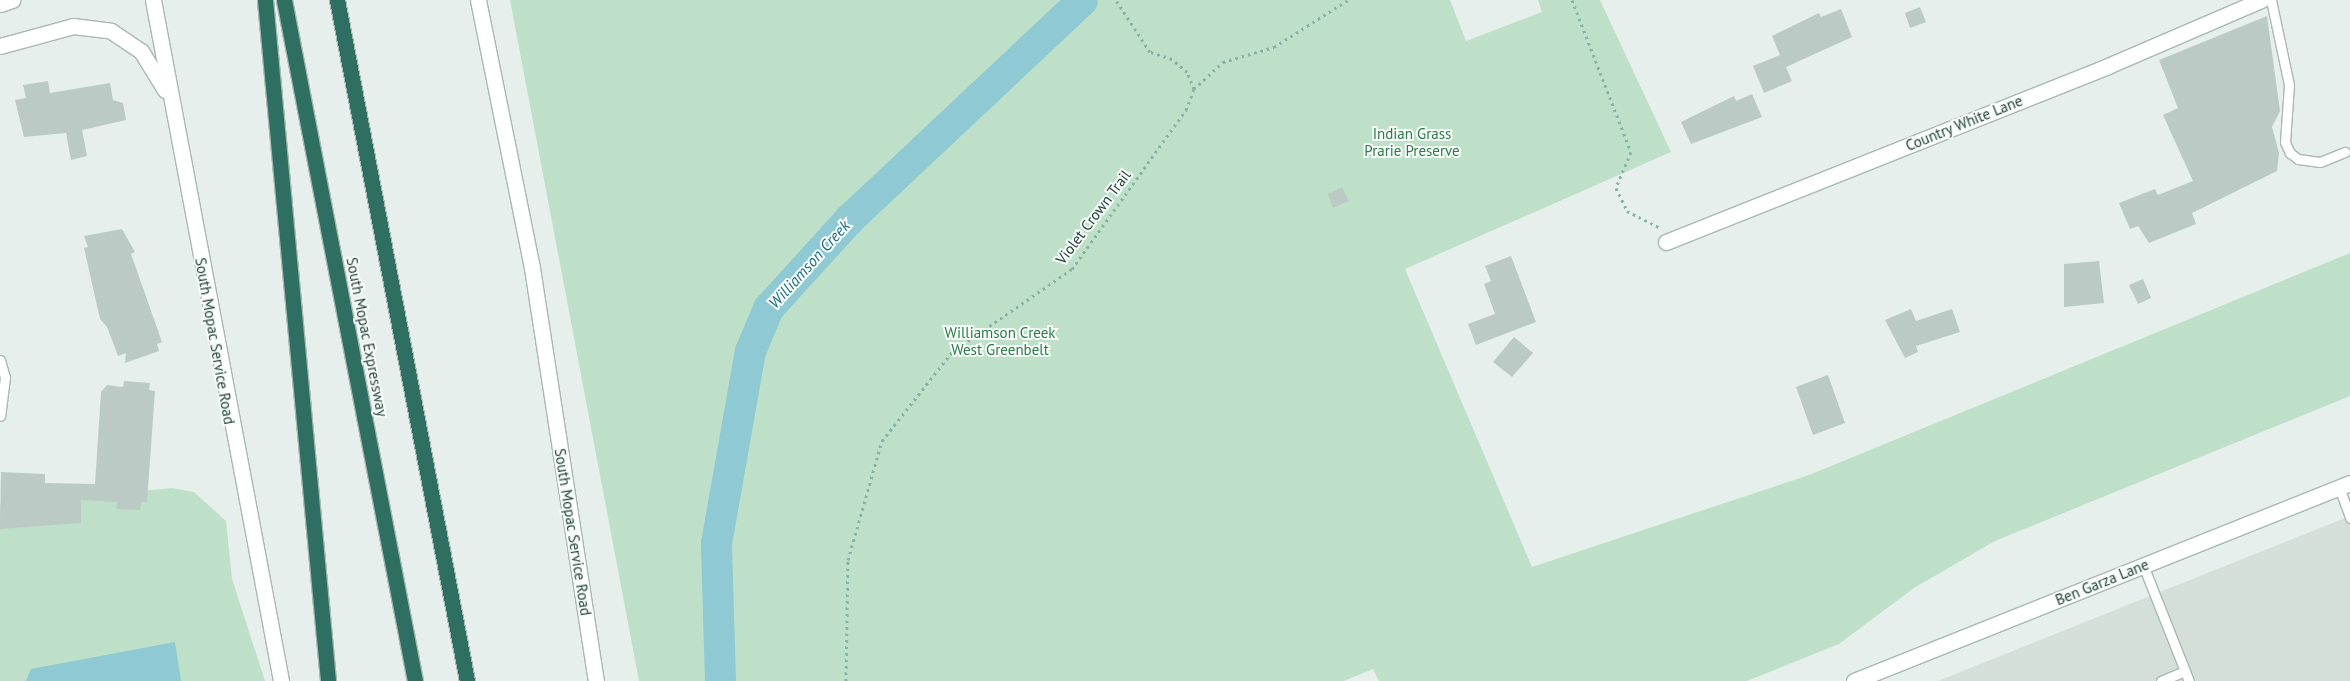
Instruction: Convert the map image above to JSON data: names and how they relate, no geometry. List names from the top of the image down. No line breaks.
{"streets":{"highway":["South Mopac Expressway"],"street":["Country White Lane","South Mopac Service Road","Ben Garza Lane"],"path":["Violet Crown Trail"]},"water":["Williamson Creek"],"parks":["Indian Grass Prarie Preserve","Williamson Creek West Greenbelt"]}
